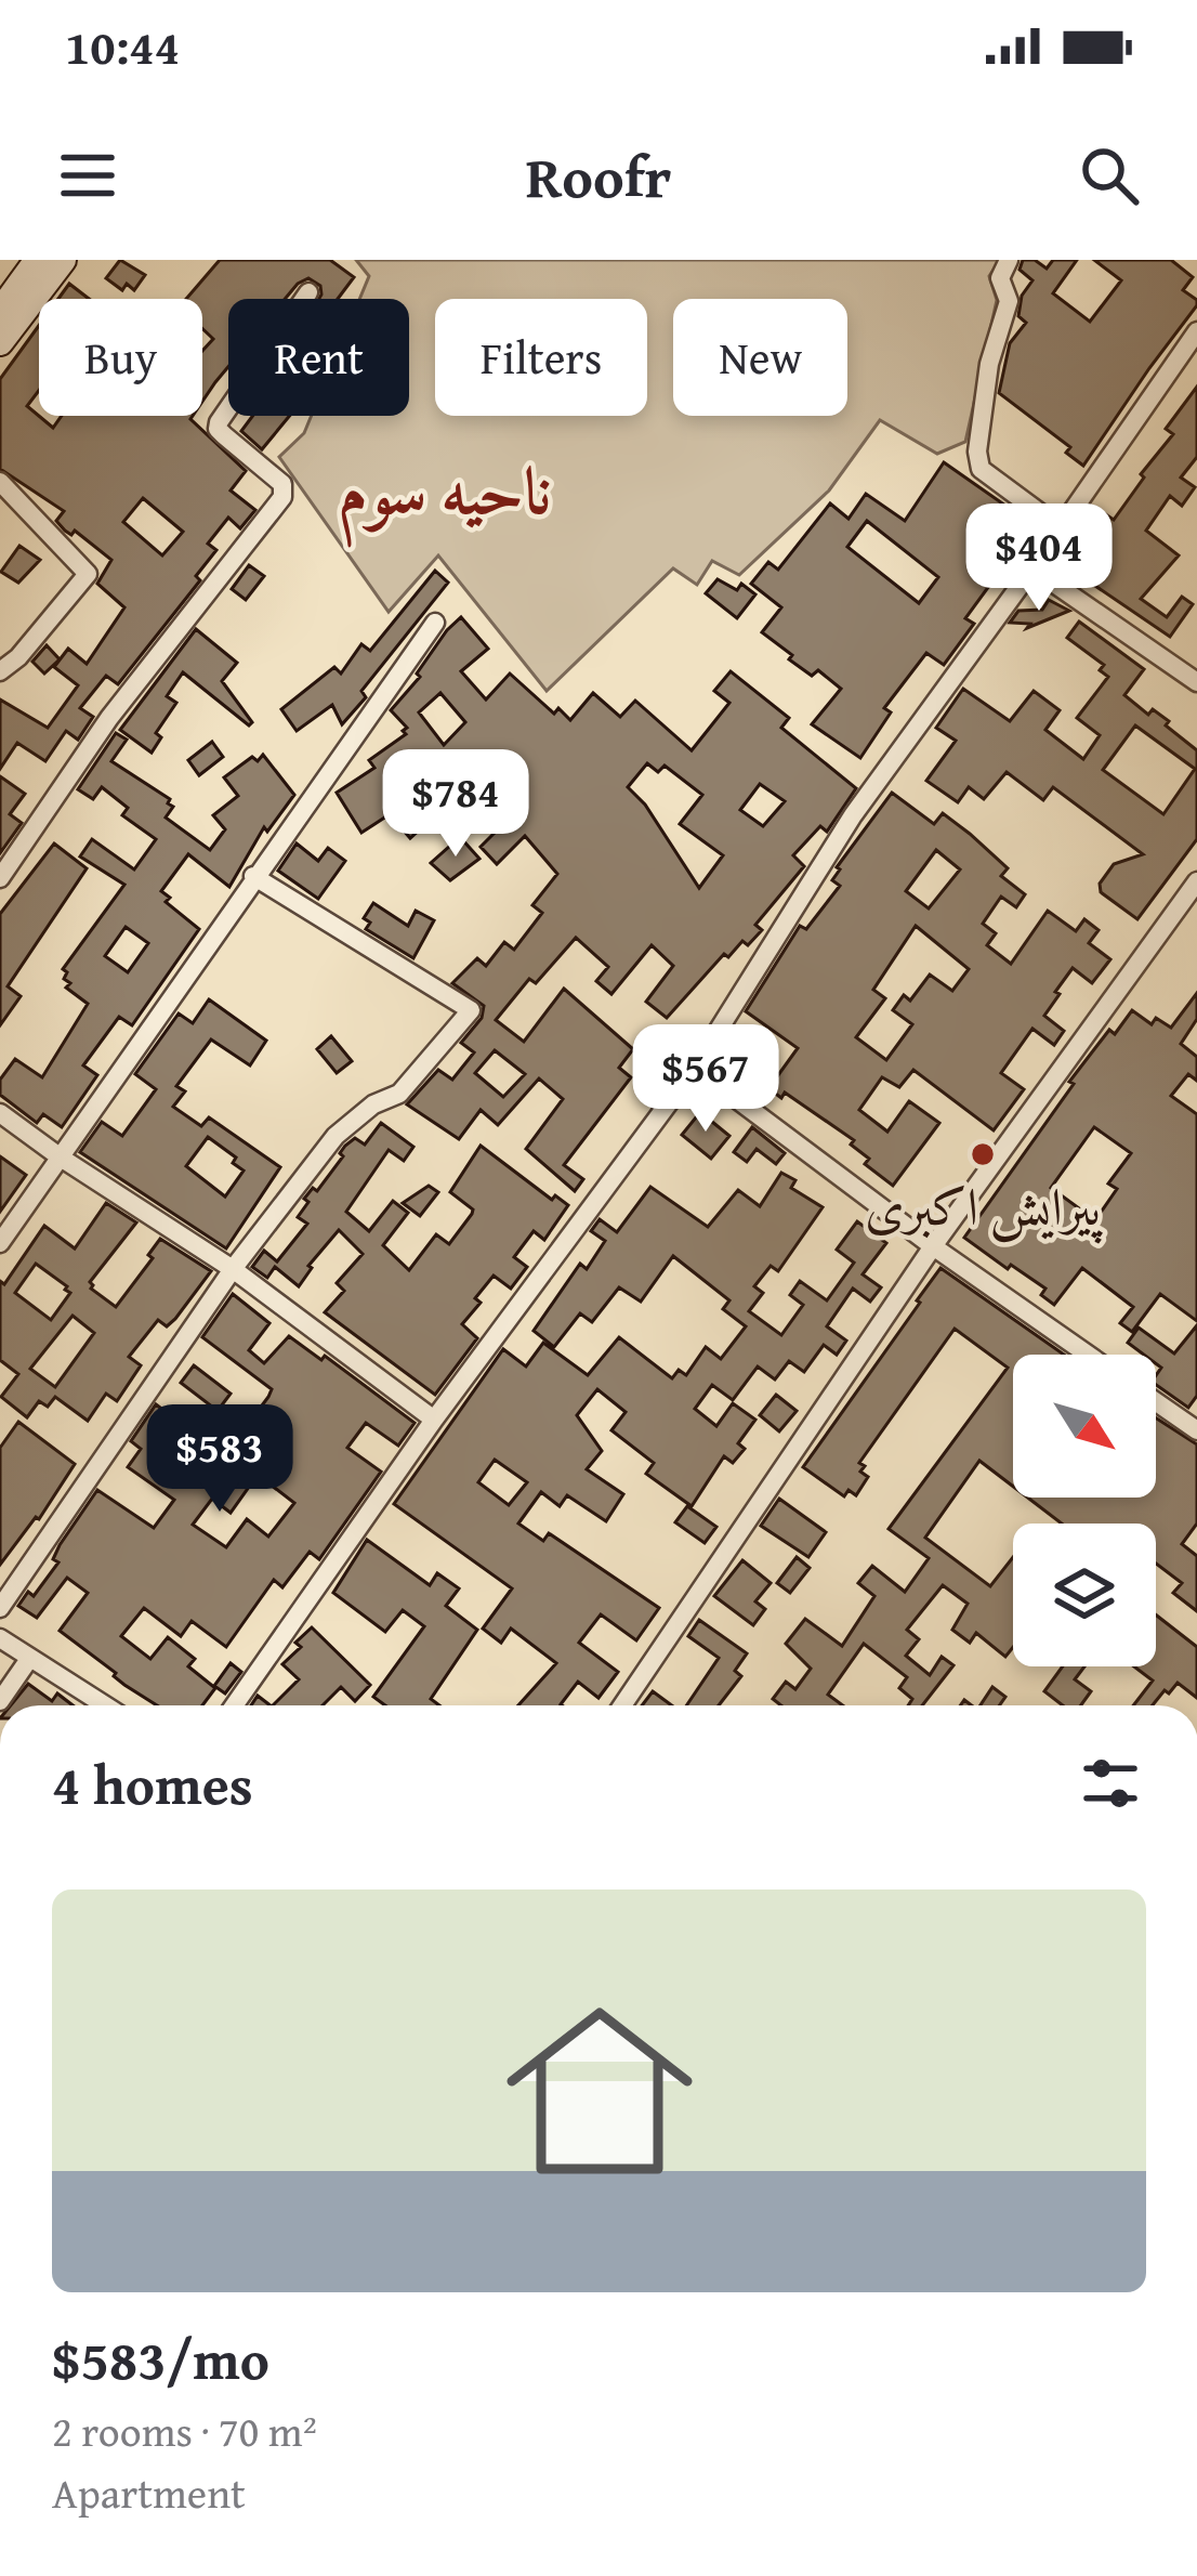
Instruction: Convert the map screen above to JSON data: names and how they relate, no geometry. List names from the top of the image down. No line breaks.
{"districts":["ناحیه سوم"],"places":["پیرایش اکبری"],"north":"bottom right","page":{"status":"10:44","header":"Roofr","chip":["Buy","Rent","Filters","New"],"price":["$404","$784","$567","$583"],"heading":"4 homes","list":[{"name":"$583/mo","note":"2 rooms · 70 m² · Apartment"}]}}
